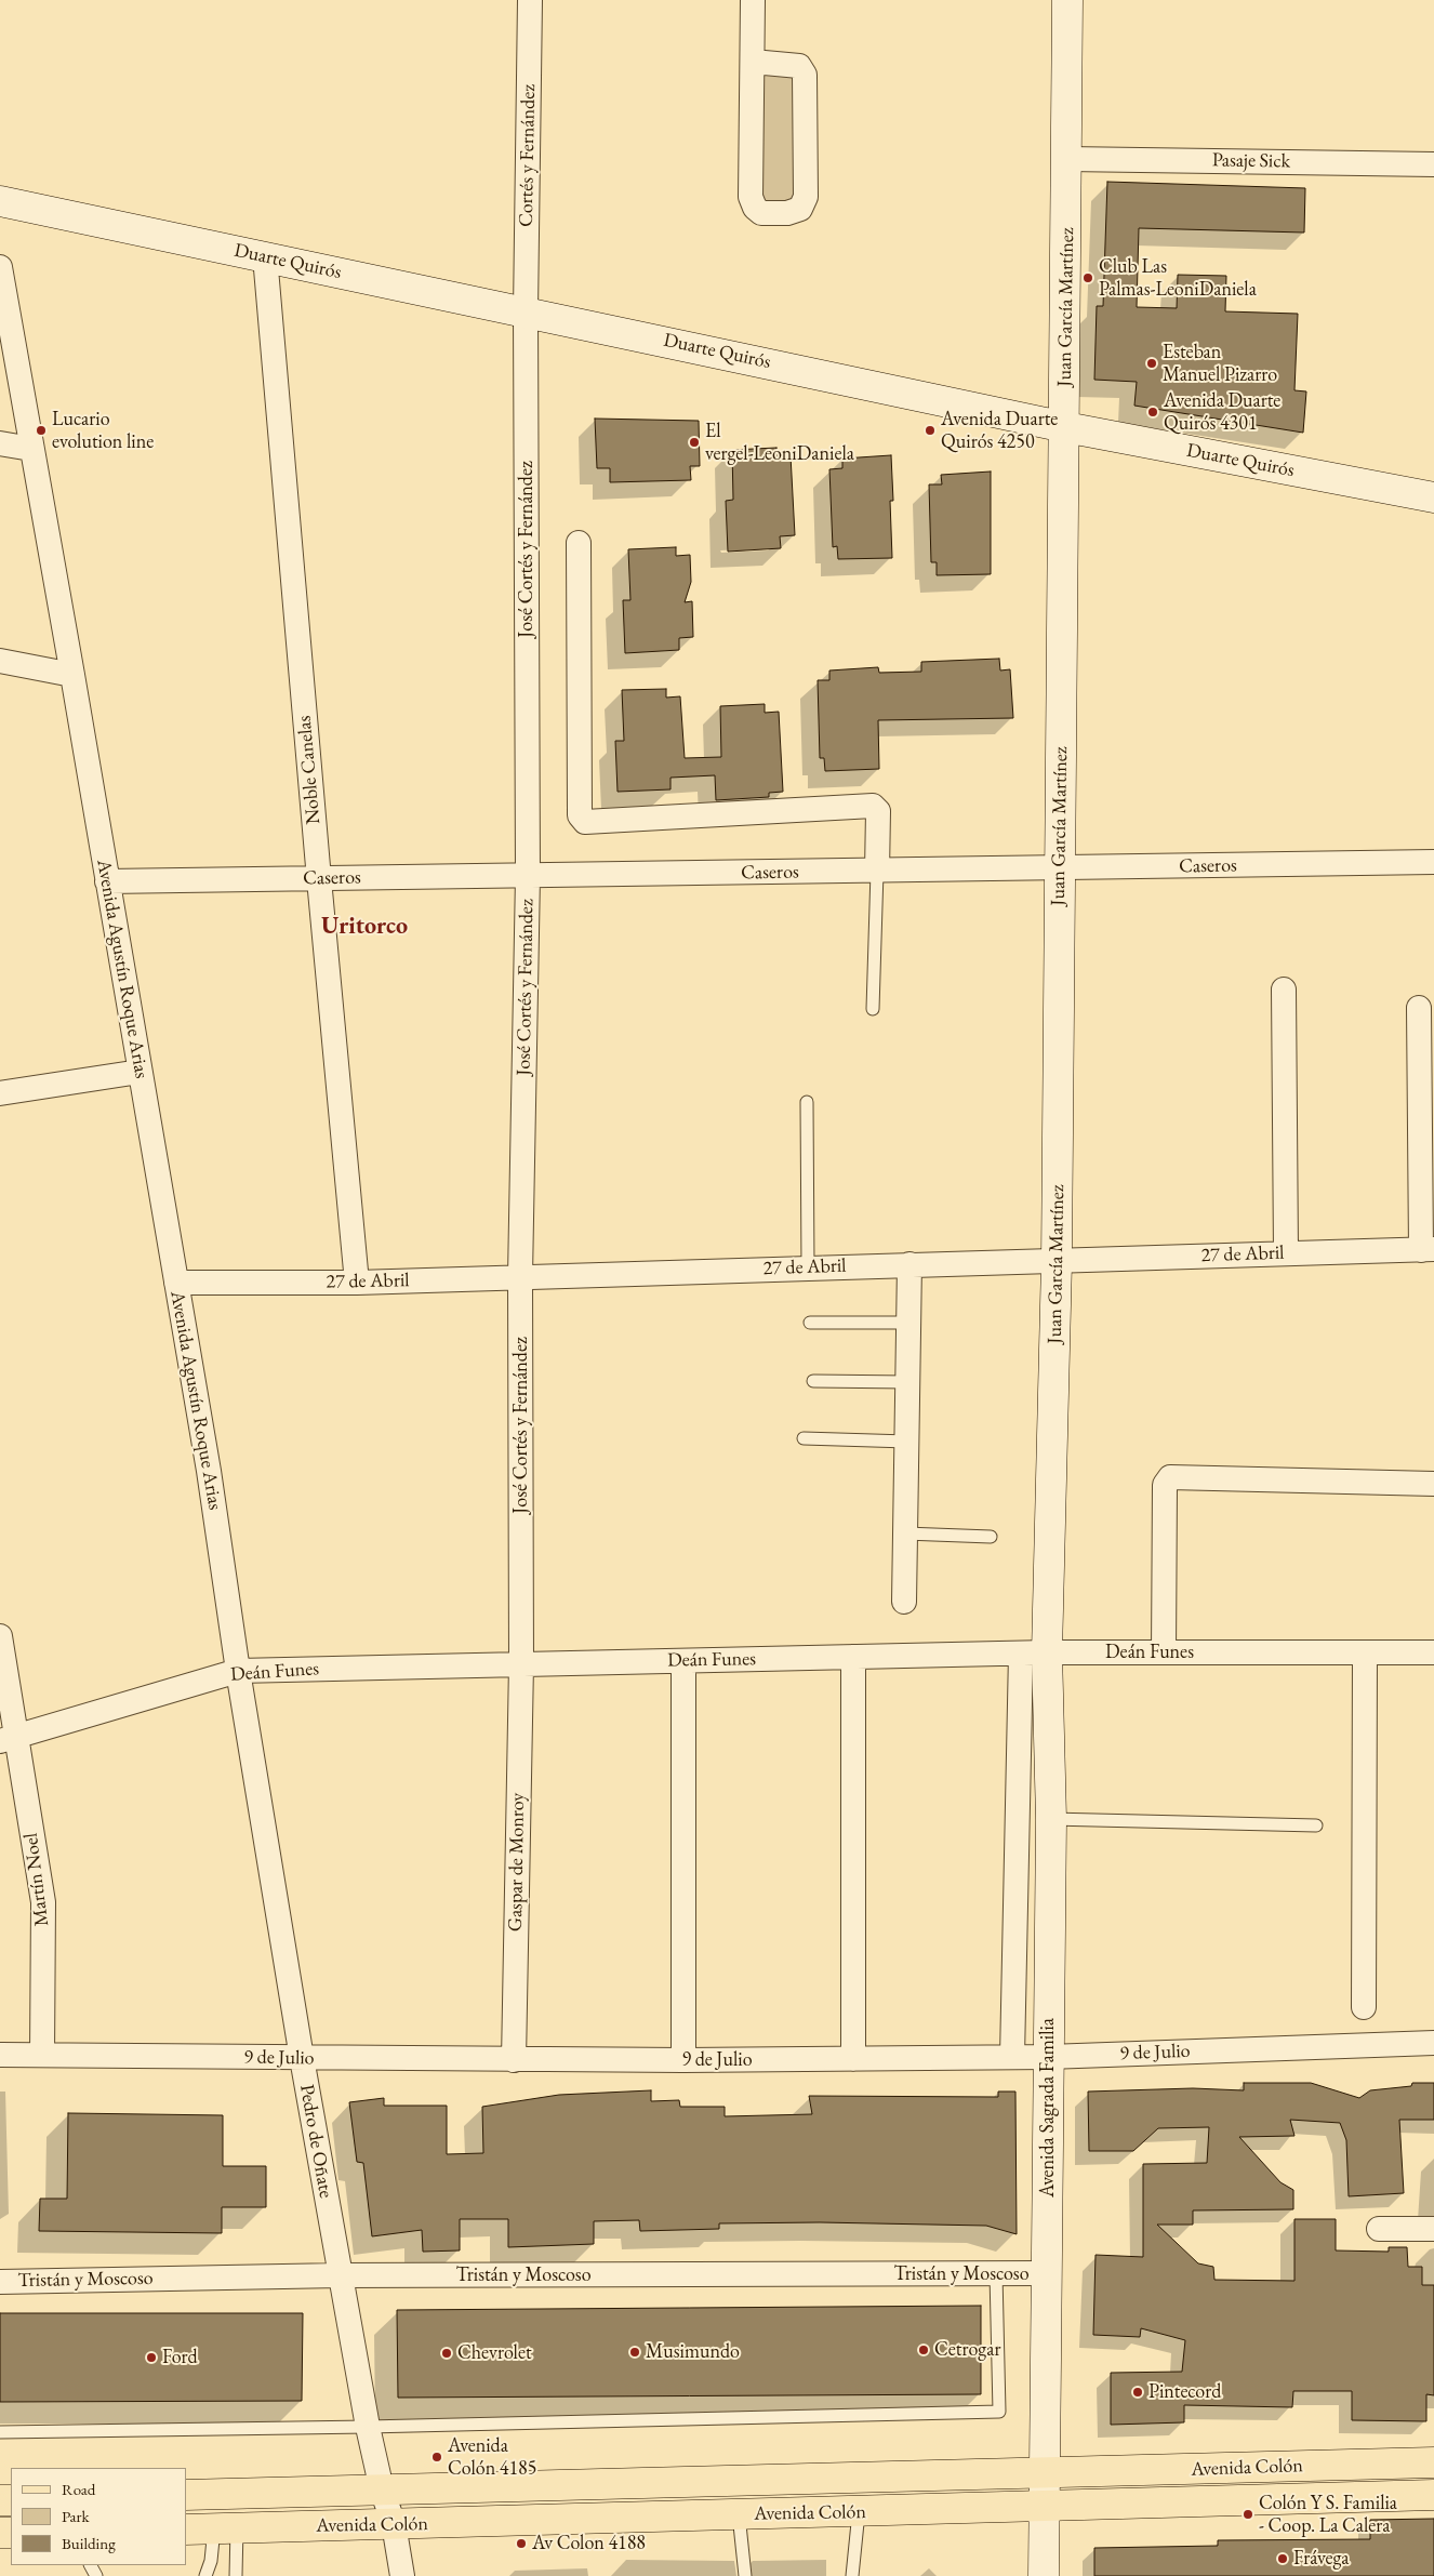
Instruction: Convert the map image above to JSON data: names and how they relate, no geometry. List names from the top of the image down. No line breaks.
{"streets":{"main road":["Duarte Quirós","Juan García Martínez","Avenida Sagrada Familia","Avenida Colón"],"street":["Cortés y Fernández","Pasaje Sick","José Cortés y Fernández","Noble Canelas","Caseros","Avenida Agustín Roque Arias","27 de Abril","Deán Funes","Gaspar de Monroy","Martín Noel","9 de Julio","Pedro de Oñate","Tristán y Moscoso"]},"crossings":[["Cortés y Fernández","Duarte Quirós"],["Cortés y Fernández","José Cortés y Fernández"],["Pasaje Sick","Juan García Martínez"],["Duarte Quirós","Juan García Martínez"],["Duarte Quirós","José Cortés y Fernández"],["Duarte Quirós","Noble Canelas"],["Juan García Martínez","Caseros"],["Juan García Martínez","27 de Abril"],["Juan García Martínez","Deán Funes"],["Juan García Martínez","Avenida Sagrada Familia"],["José Cortés y Fernández","Caseros"],["José Cortés y Fernández","27 de Abril"],["José Cortés y Fernández","Deán Funes"],["José Cortés y Fernández","Gaspar de Monroy"],["Noble Canelas","Caseros"],["Noble Canelas","27 de Abril"],["Caseros","Avenida Agustín Roque Arias"],["Avenida Agustín Roque Arias","27 de Abril"],["Avenida Agustín Roque Arias","Deán Funes"],["Avenida Agustín Roque Arias","Pedro de Oñate"],["Deán Funes","Gaspar de Monroy"],["Deán Funes","Martín Noel"],["Deán Funes","Avenida Sagrada Familia"],["Deán Funes","Pedro de Oñate"],["Gaspar de Monroy","9 de Julio"],["Martín Noel","9 de Julio"],["9 de Julio","Avenida Sagrada Familia"],["9 de Julio","Pedro de Oñate"],["Avenida Sagrada Familia","Tristán y Moscoso"],["Avenida Sagrada Familia","Avenida Colón"],["Pedro de Oñate","Tristán y Moscoso"],["Pedro de Oñate","Avenida Colón"]],"districts":["Uritorco"],"places":["Club Las Palmas-LeoniDaniela","Esteban Manuel Pizarro","Avenida Duarte Quirós 4301","Lucario evolution line","Avenida Duarte Quirós 4250","El vergel-LeoniDaniela","Cetrogar","Musimundo","Chevrolet","Ford","Pintecord","Avenida Colón 4185","Colón Y S. Familia - Coop. La Calera","Av Colon 4188","Frávega"],"legend":["Road","Park","Building"]}
